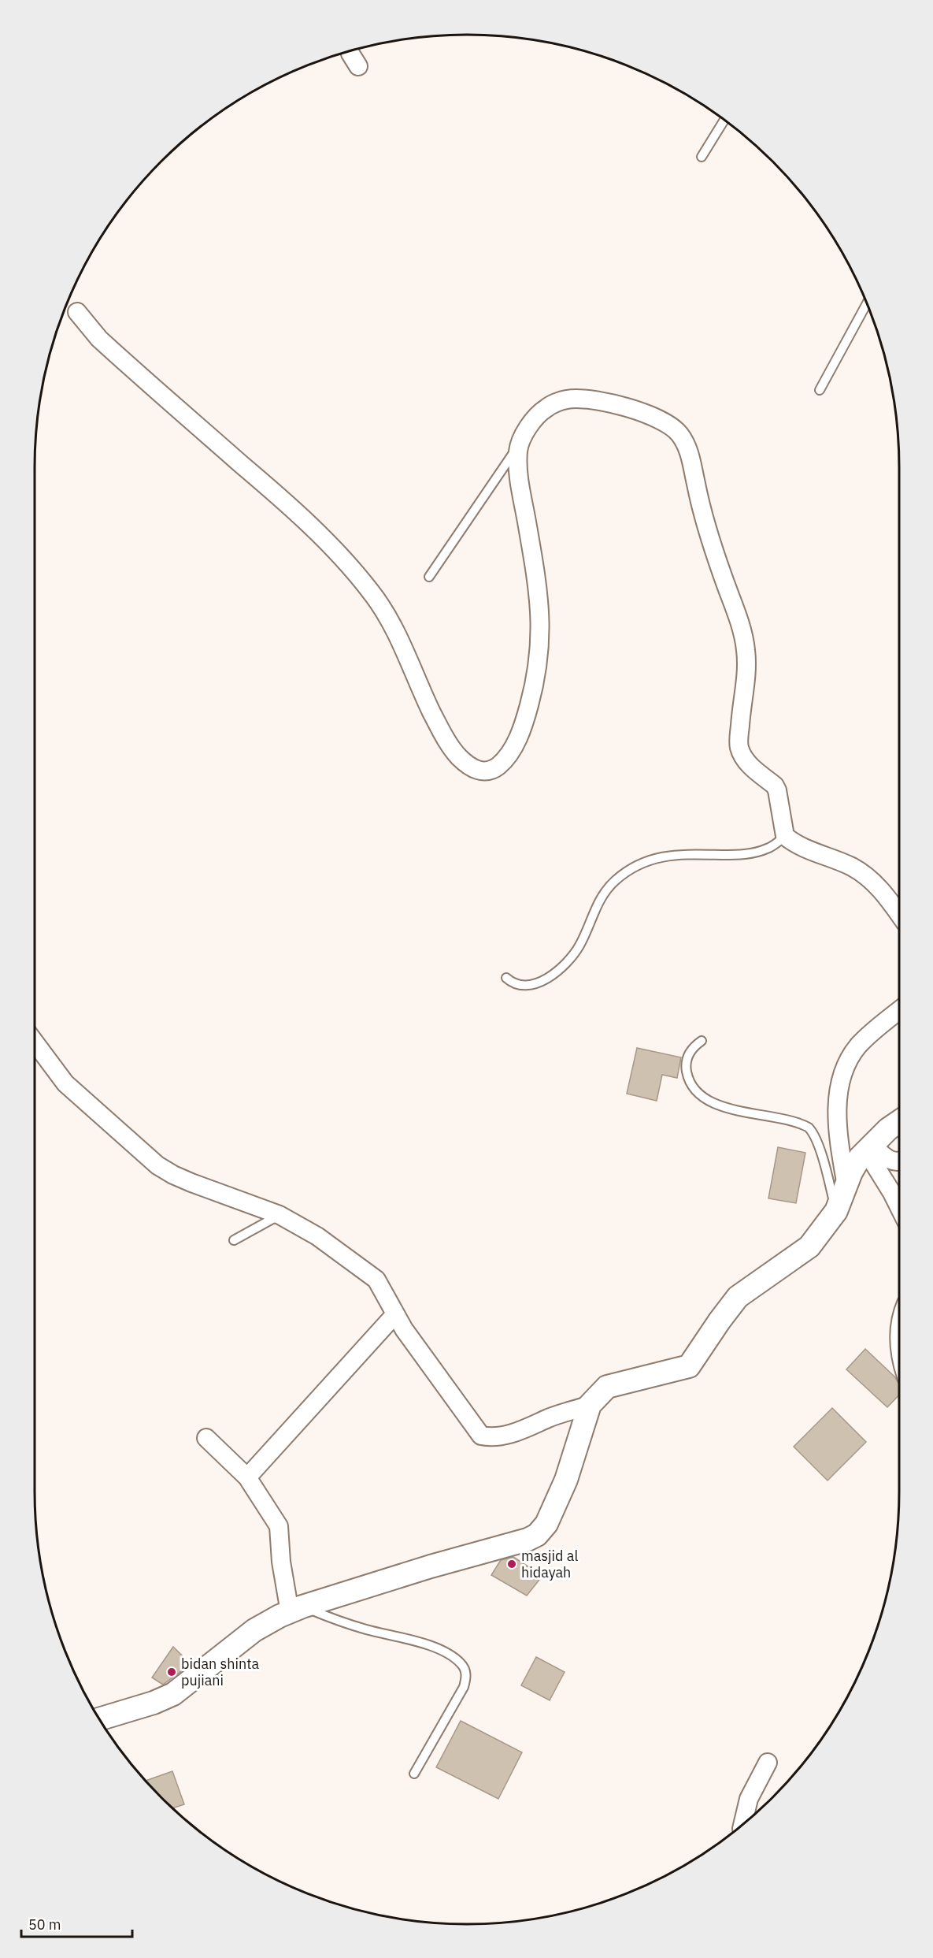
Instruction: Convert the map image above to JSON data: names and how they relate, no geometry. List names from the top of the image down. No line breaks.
{"places":["masjid al hidayah","bidan shinta pujiani"],"scale_bar":"50 m"}
